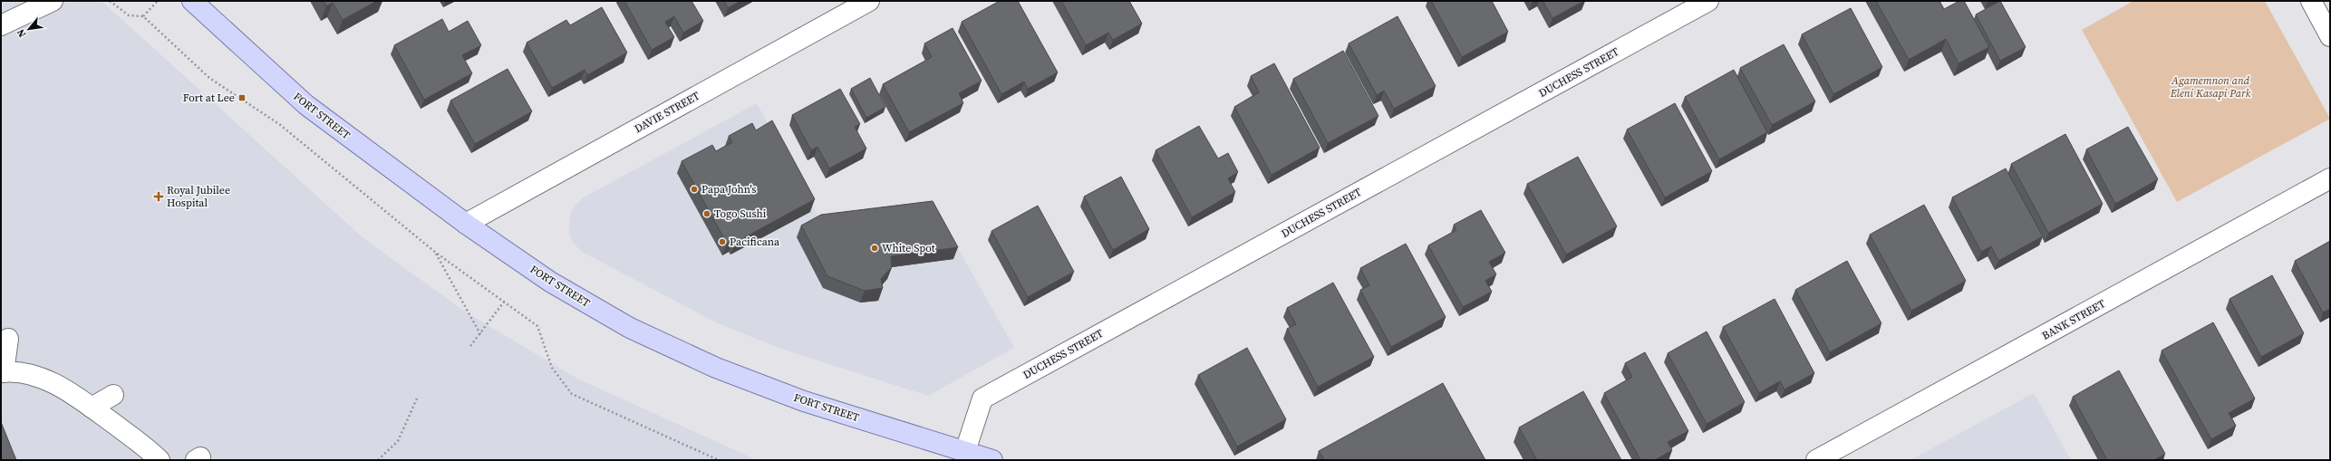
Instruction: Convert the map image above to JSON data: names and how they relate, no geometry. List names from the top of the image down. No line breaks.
{"streets":{"main road":["FORT STREET"],"street":["DUCHESS STREET","DAVIE STREET","BANK STREET"]},"crossings":[["DUCHESS STREET","FORT STREET"],["DAVIE STREET","FORT STREET"]],"parks":["Agamemnon and Eleni Kasapi Park"],"places":{"transit":["Fort at Lee"],"other":["Papa John's","Togo Sushi","Pacificana","White Spot"],"health":["Royal Jubilee Hospital"]},"north":"bottom left"}
